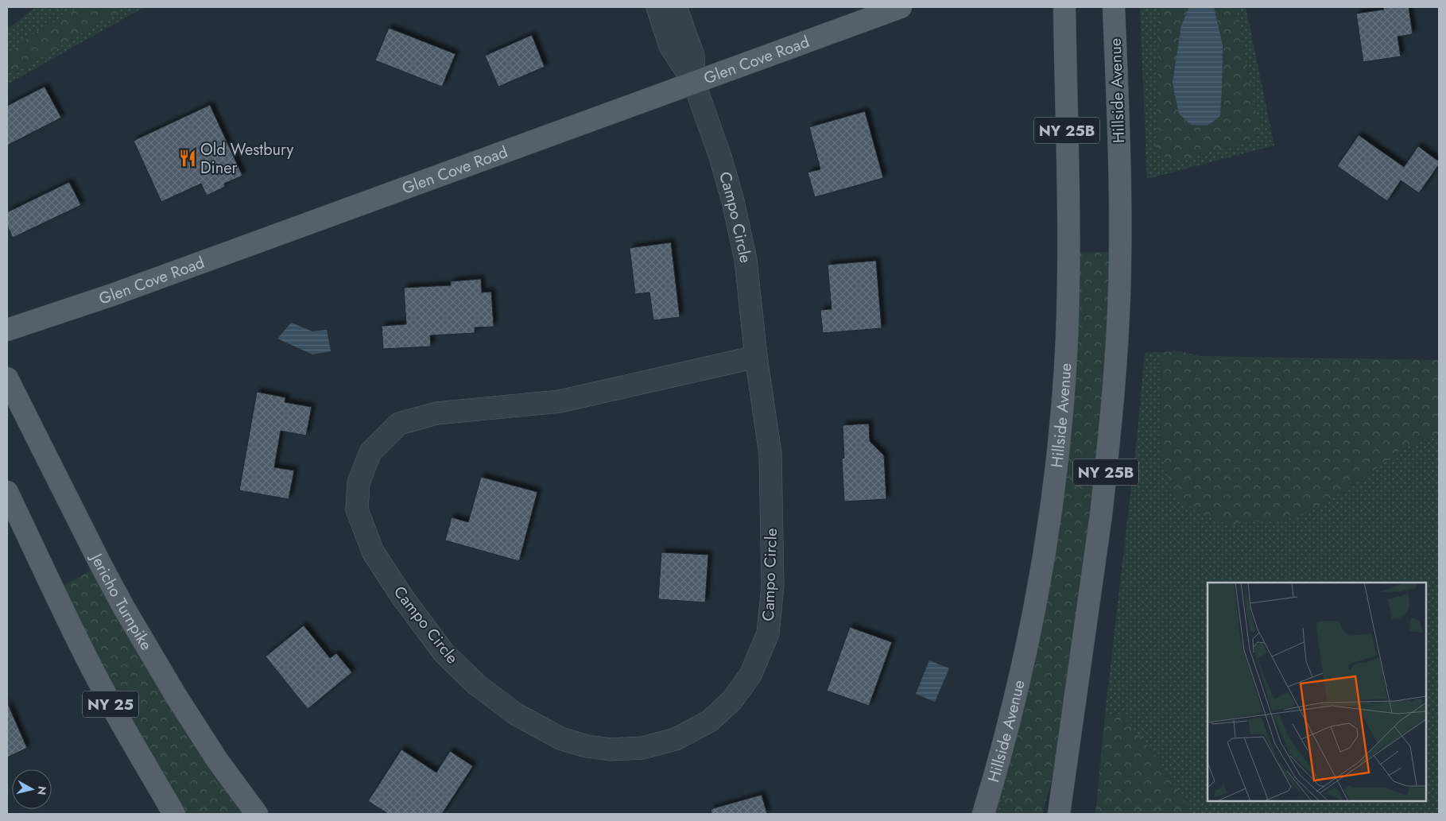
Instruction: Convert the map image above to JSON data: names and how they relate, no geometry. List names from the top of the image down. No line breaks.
{"streets":{"main road":["Glen Cove Road","Hillside Avenue","NY 25B","Jericho Turnpike","NY 25"],"street":["Campo Circle"]},"crossings":[["Glen Cove Road","Campo Circle"]],"places":{"restaurant":["Old Westbury Diner"]},"north":"right"}
